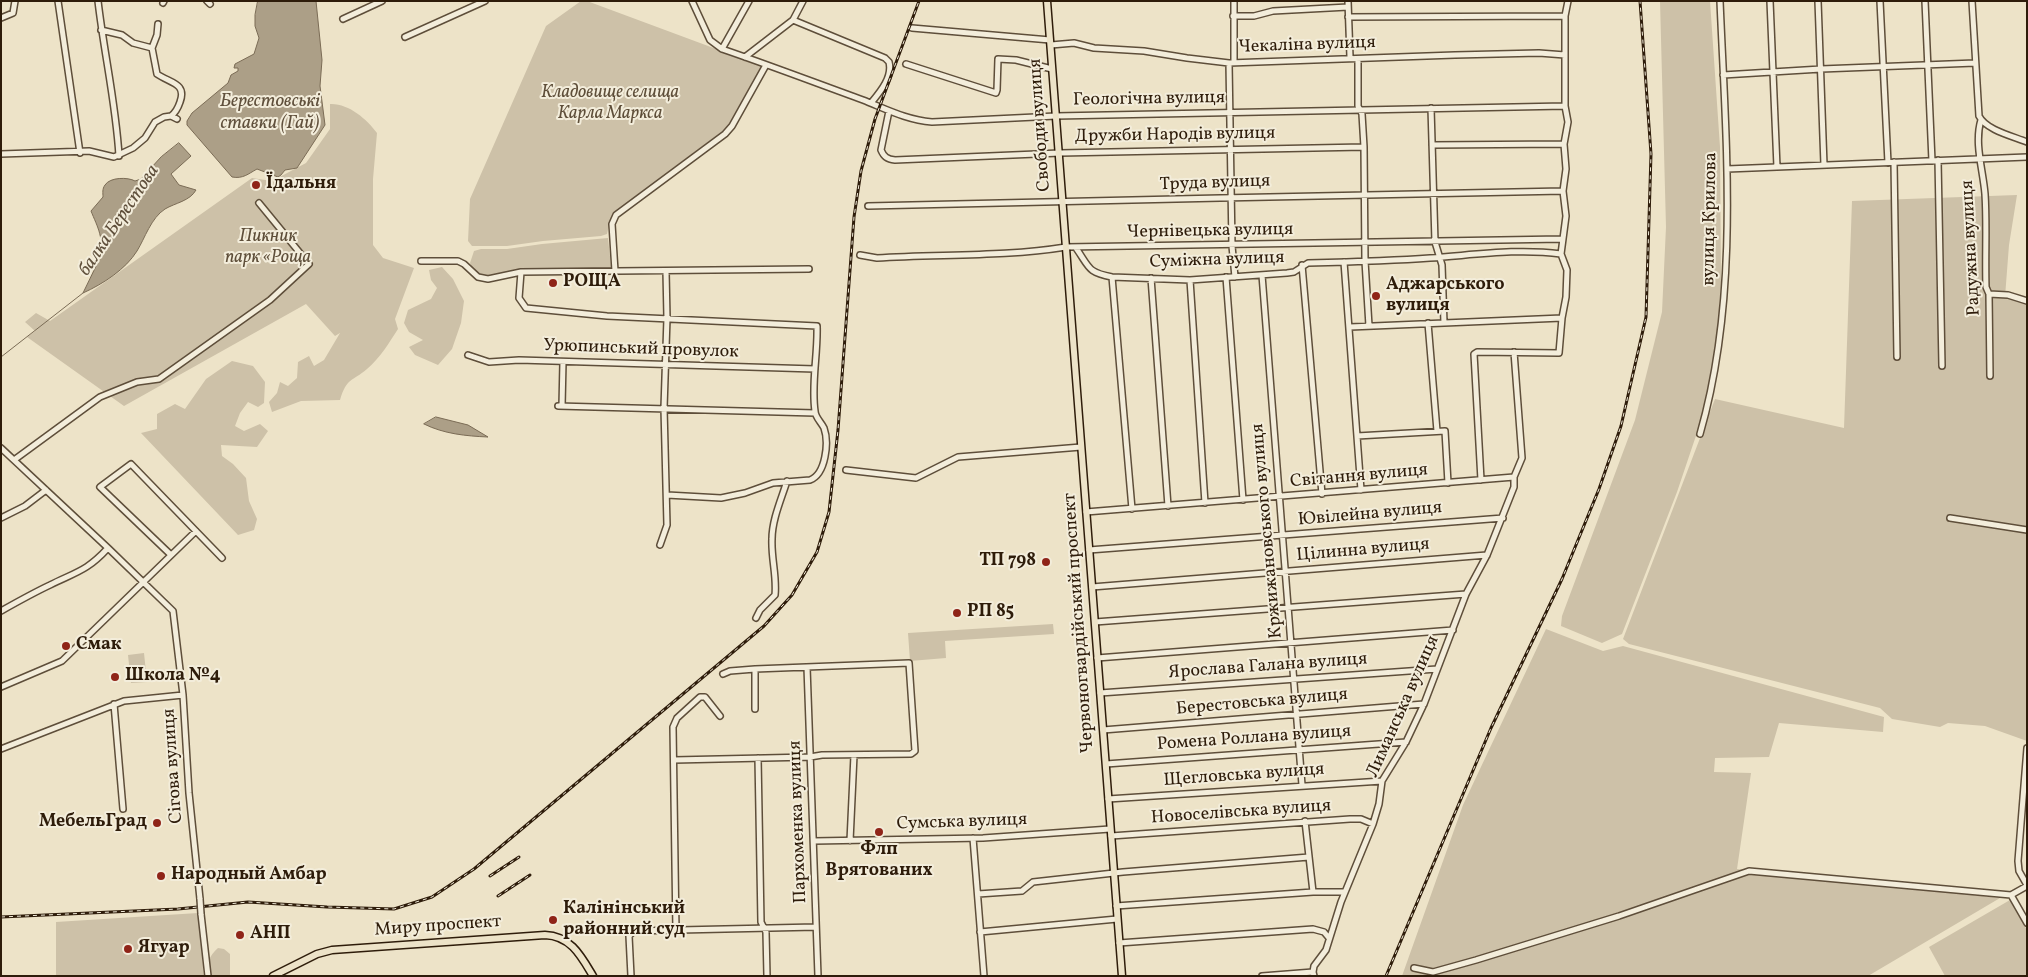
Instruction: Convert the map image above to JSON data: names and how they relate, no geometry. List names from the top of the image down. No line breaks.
{"streets":{"main road":["Свободи вулиця","Червоногвардійський проспект","Миру проспект"],"street":["Чекаліна вулиця","Геологічна вулиця","Дружби Народів вулиця","Труда вулиця","вулиця Крилова","Чернівецька вулиця","Радужна вулиця","Суміжна вулиця","Урюпинський провулок","Світання вулиця","Ювілейна вулиця","Кржижановського вулиця","Цілинна вулиця","Ярослава Галана вулиця","Берестовська вулиця","Лиманська вулиця","Ромена Роллана вулиця","Сігова вулиця","Щегловська вулиця","Новоселівська вулиця","Пархоменка вулиця","Сумська вулиця"]},"crossings":[["Чекаліна вулиця","Свободи вулиця"],["Геологічна вулиця","Свободи вулиця"],["Геологічна вулиця","Дружби Народів вулиця"],["Свободи вулиця","Дружби Народів вулиця"],["Свободи вулиця","Труда вулиця"],["Свободи вулиця","Чернівецька вулиця"],["Свободи вулиця","Червоногвардійський проспект"],["Чернівецька вулиця","Суміжна вулиця"],["Суміжна вулиця","Кржижановського вулиця"],["Світання вулиця","Кржижановського вулиця"],["Світання вулиця","Червоногвардійський проспект"],["Світання вулиця","Лиманська вулиця"],["Ювілейна вулиця","Кржижановського вулиця"],["Ювілейна вулиця","Червоногвардійський проспект"],["Ювілейна вулиця","Лиманська вулиця"],["Кржижановського вулиця","Цілинна вулиця"],["Кржижановського вулиця","Ярослава Галана вулиця"],["Кржижановського вулиця","Берестовська вулиця"],["Кржижановського вулиця","Ромена Роллана вулиця"],["Кржижановського вулиця","Щегловська вулиця"],["Цілинна вулиця","Червоногвардійський проспект"],["Цілинна вулиця","Лиманська вулиця"],["Червоногвардійський проспект","Ярослава Галана вулиця"],["Червоногвардійський проспект","Берестовська вулиця"],["Червоногвардійський проспект","Ромена Роллана вулиця"],["Червоногвардійський проспект","Щегловська вулиця"],["Червоногвардійський проспект","Новоселівська вулиця"],["Червоногвардійський проспект","Сумська вулиця"],["Ярослава Галана вулиця","Лиманська вулиця"],["Берестовська вулиця","Лиманська вулиця"],["Лиманська вулиця","Ромена Роллана вулиця"],["Лиманська вулиця","Щегловська вулиця"],["Лиманська вулиця","Новоселівська вулиця"],["Новоселівська вулиця","Сумська вулиця"],["Пархоменка вулиця","Сумська вулиця"]],"water":["Берестовські ставки (Гай)","балка Берестова"],"parks":["Кладовище селища Карла Маркса","Пикник парк «Роща"],"places":["Їдальня","РОЩА","Аджарського вулиця","ТП 798","РП 85","Смак","Школа №4","МебельГрад","Флп Врятованих","Народный Амбар","Калінінський районний суд","АНП","Ягуар"]}
